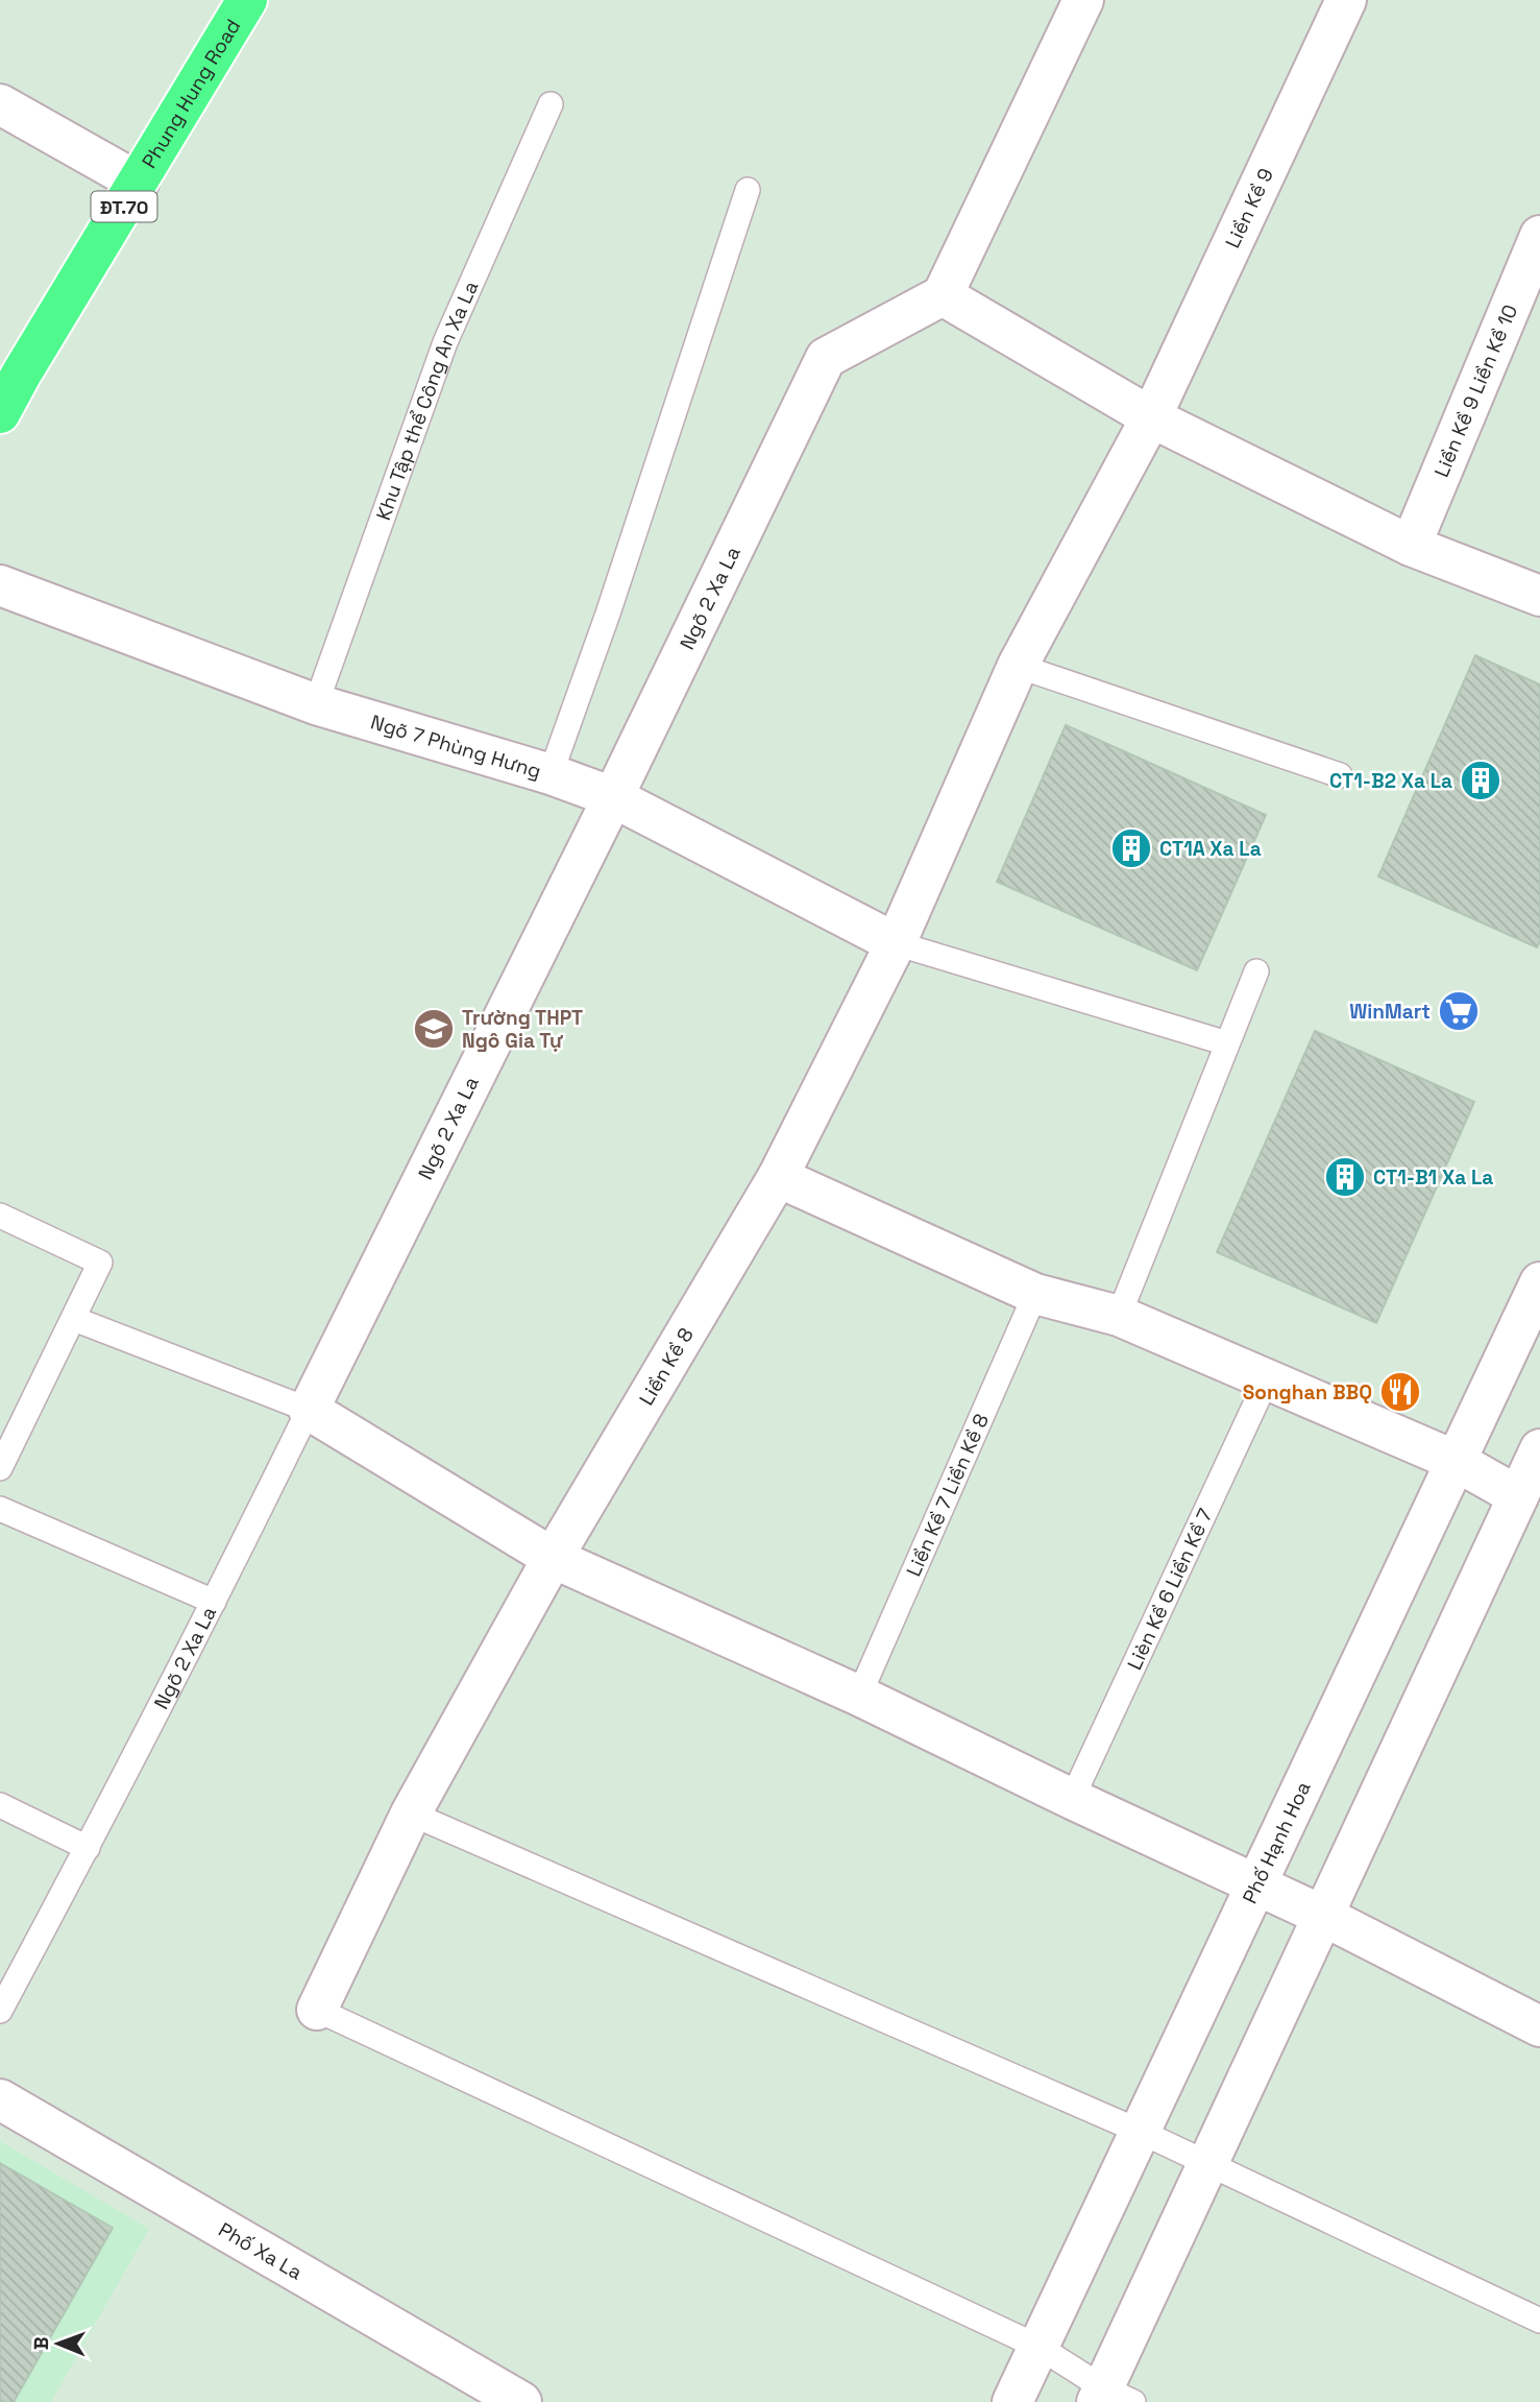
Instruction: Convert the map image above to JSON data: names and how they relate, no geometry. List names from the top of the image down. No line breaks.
{"streets":{"main road":["Phung Hung Road","ĐT.70"],"street":["Liền Kề 9","Liền Kề 9 Liền Kề 10","Ngõ 2 Xa La","Ngõ 7 Phùng Hưng","Liền Kề 8","Phố Hạnh Hoa","Phố Xa La"],"lane":["Khu Tập thể Công An Xa La","Liền Kề 7 Liền Kề 8","Lièn Kề 6 Liền Kề 7"]},"crossings":[["Liền Kề 9","Liền Kề 8"],["Khu Tập thể Công An Xa La","Ngõ 7 Phùng Hưng"],["Ngõ 2 Xa La","Ngõ 7 Phùng Hưng"],["Ngõ 7 Phùng Hưng","Liền Kề 8"]],"places":{"building":["CT1-B2 Xa La","CT1A Xa La","CT1-B1 Xa La"],"supermarket":["WinMart"],"school or university":["Trường THPT Ngô Gia Tự"],"restaurant":["Songhan BBQ"]},"north":"left"}
